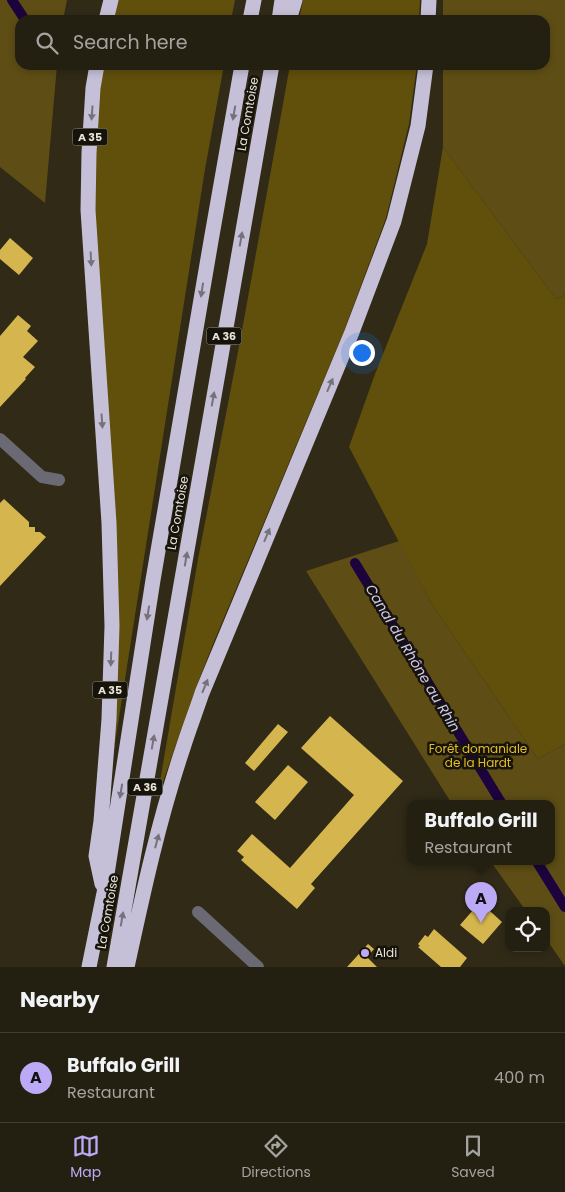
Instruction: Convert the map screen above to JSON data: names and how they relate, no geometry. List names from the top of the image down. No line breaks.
{"streets":{"highway":["La Comtoise","A 35","A 36"]},"crossings":[["La Comtoise","A 35"]],"water":["Canal du Rhône au Rhin"],"parks":["Forêt domaniale de la Hardt"],"places":["Aldi"],"page":{"search":"Search here","popup":["Buffalo Grill","Restaurant"],"pins":"A","heading":"Nearby","list":[{"mark":"A","name":"Buffalo Grill","note":"Restaurant","value":"400 m"}],"nav":["Map","Directions","Saved"]}}
